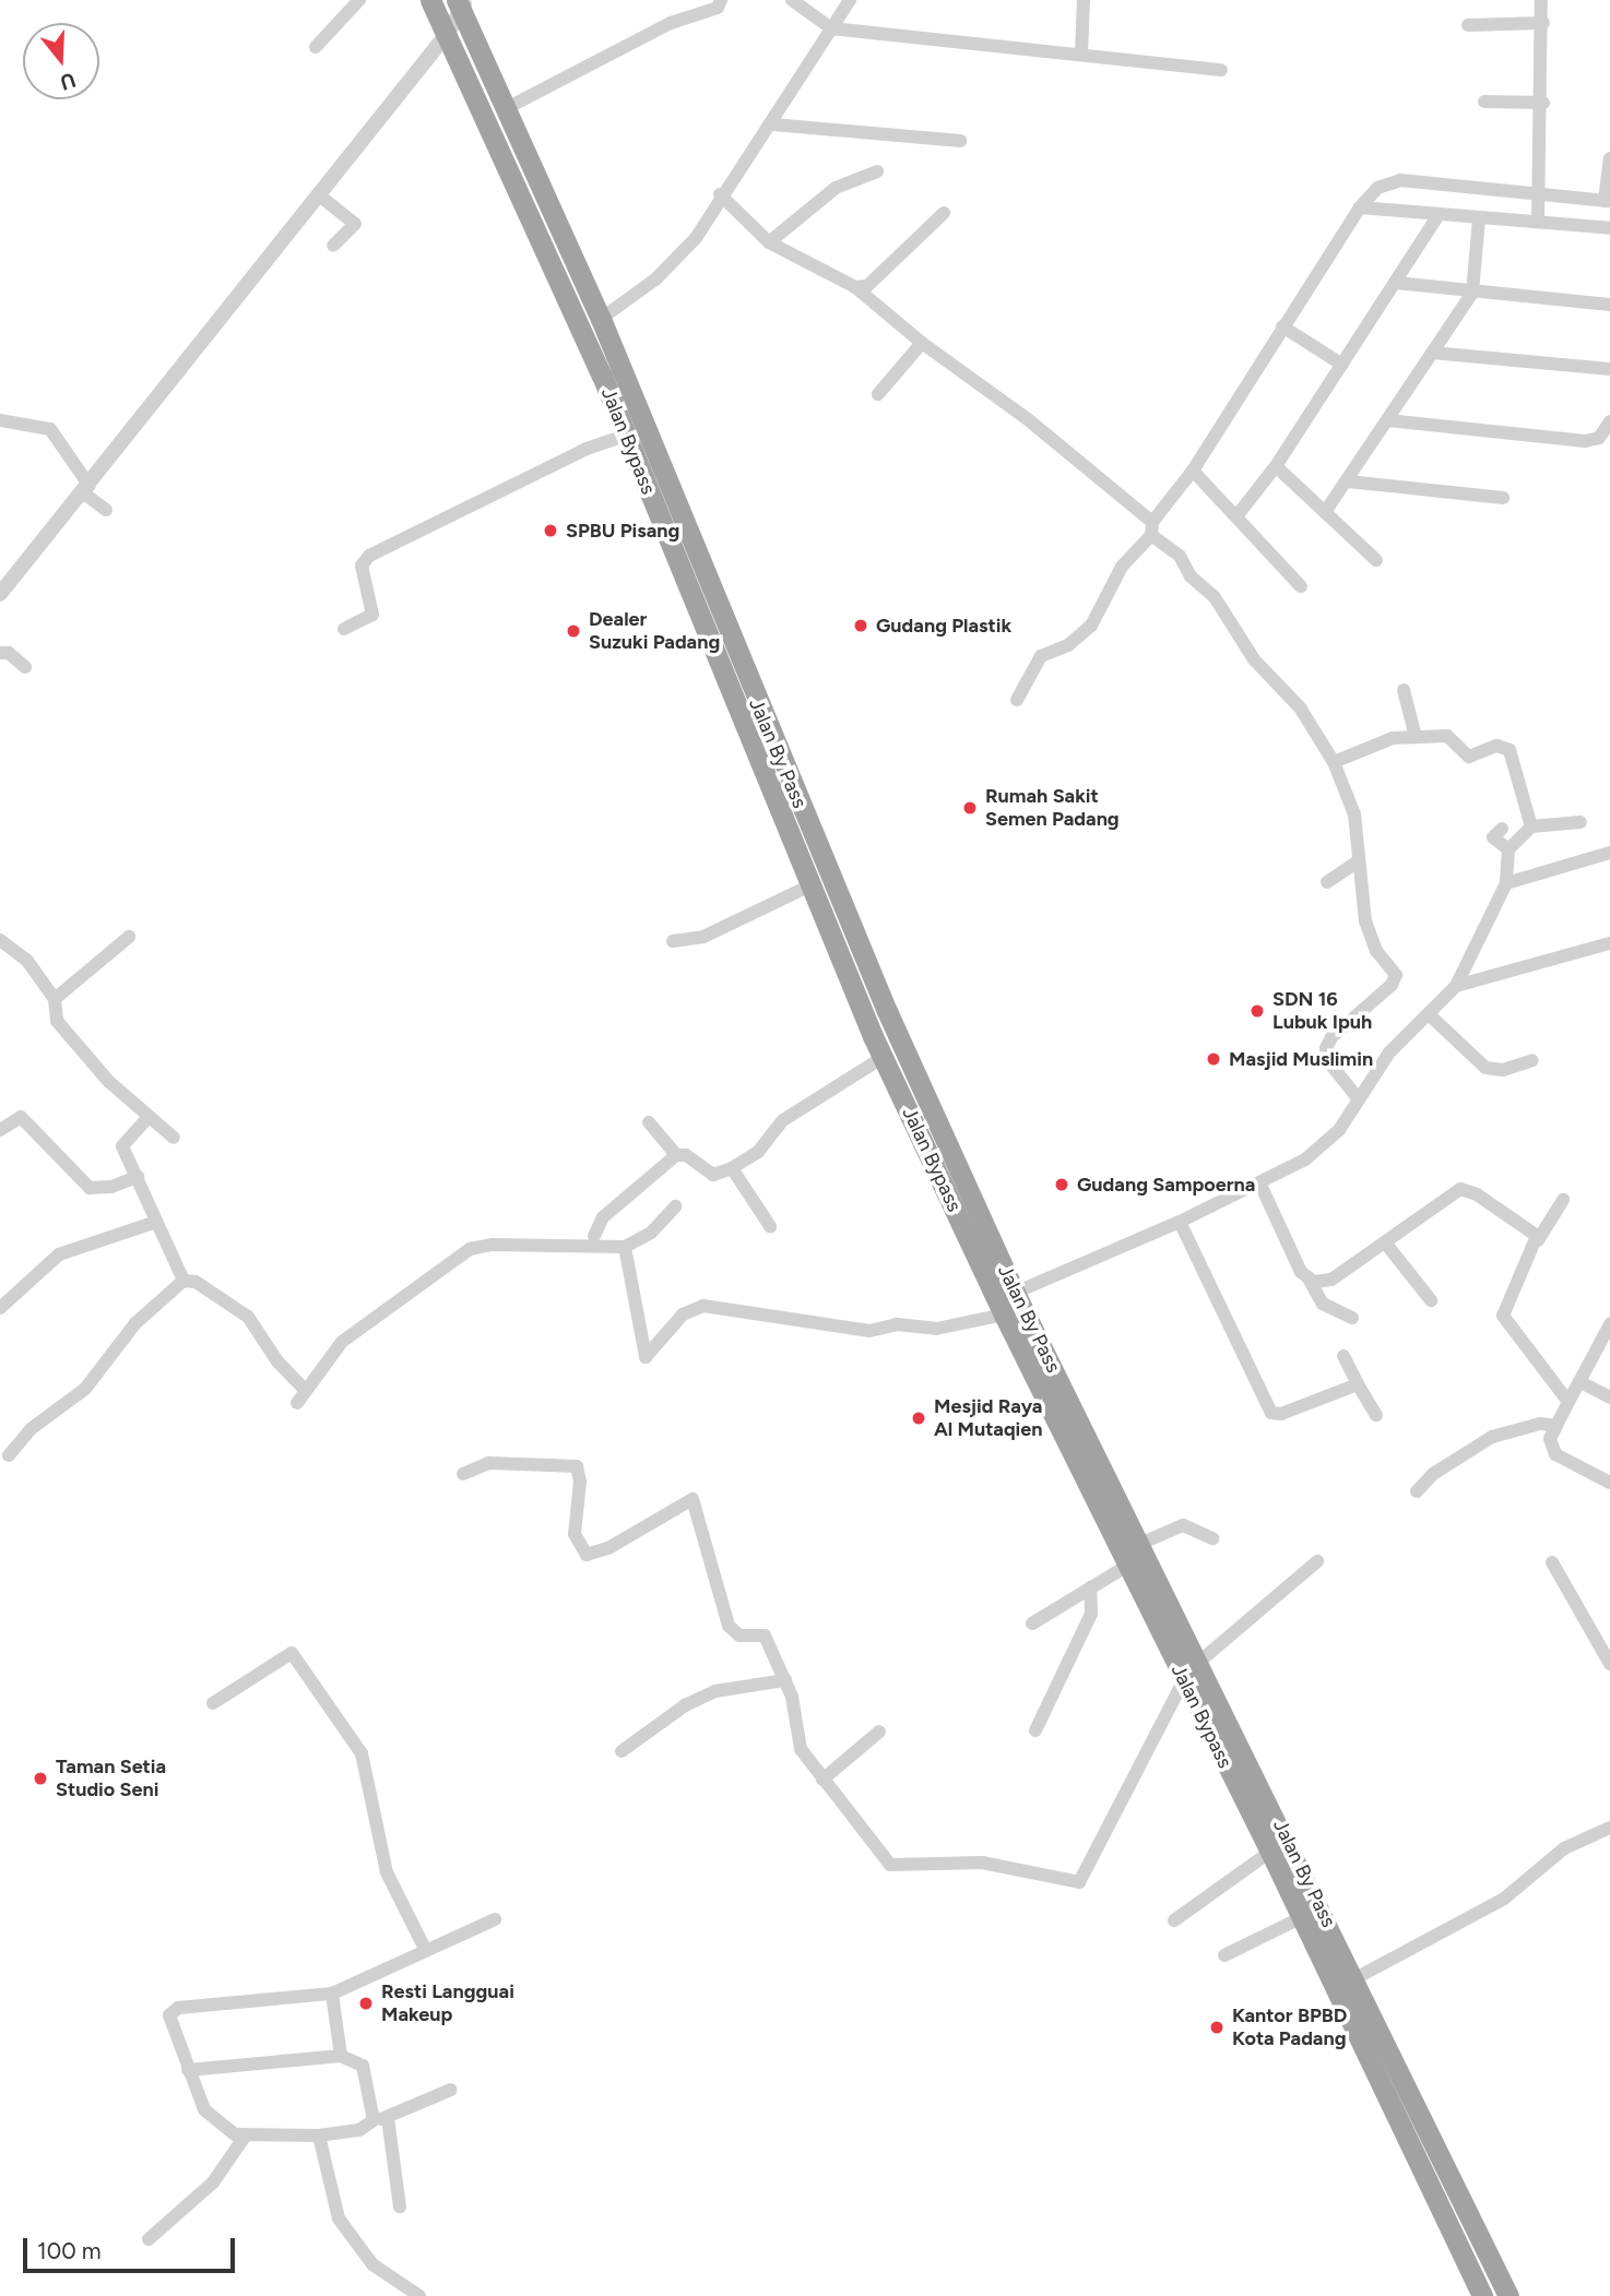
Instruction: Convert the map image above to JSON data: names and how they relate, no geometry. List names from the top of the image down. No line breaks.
{"streets":{"highway":["Jalan Bypass","Jalan By Pass"]},"places":["SPBU Pisang","Gudang Plastik","Dealer Suzuki Padang","Rumah Sakit Semen Padang","SDN 16 Lubuk Ipuh","Masjid Muslimin","Gudang Sampoerna","Mesjid Raya Al Mutaqien","Taman Setia Studio Seni","Resti Langguai Makeup","Kantor BPBD Kota Padang"],"scale_bar":"100 m","north":"bottom"}
